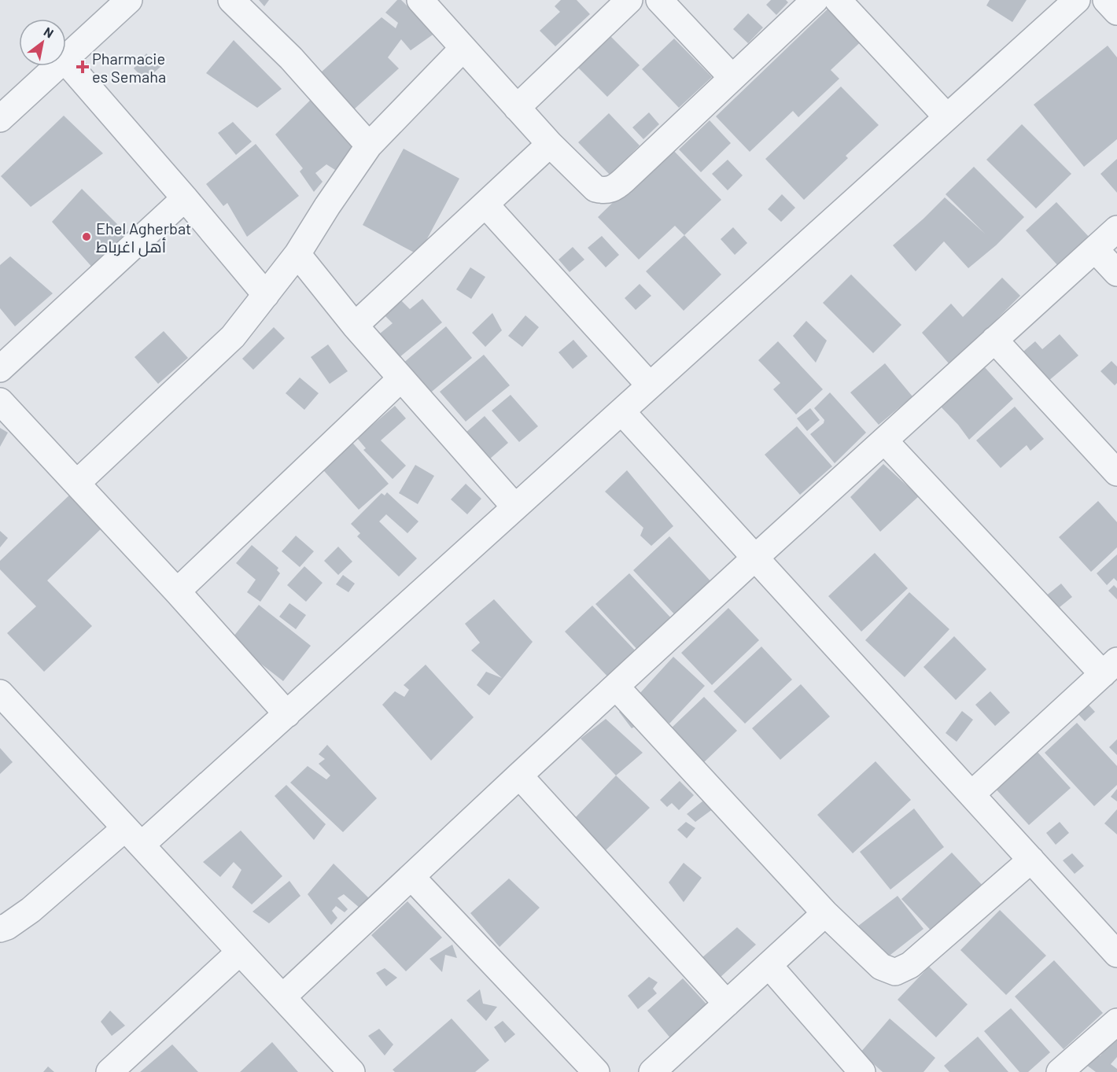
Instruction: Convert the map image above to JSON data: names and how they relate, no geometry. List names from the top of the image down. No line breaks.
{"places":{"health":["Pharmacie es Semaha"],"other":["Ehel Agherbat أهل اغرباط"]},"north":"top right"}
